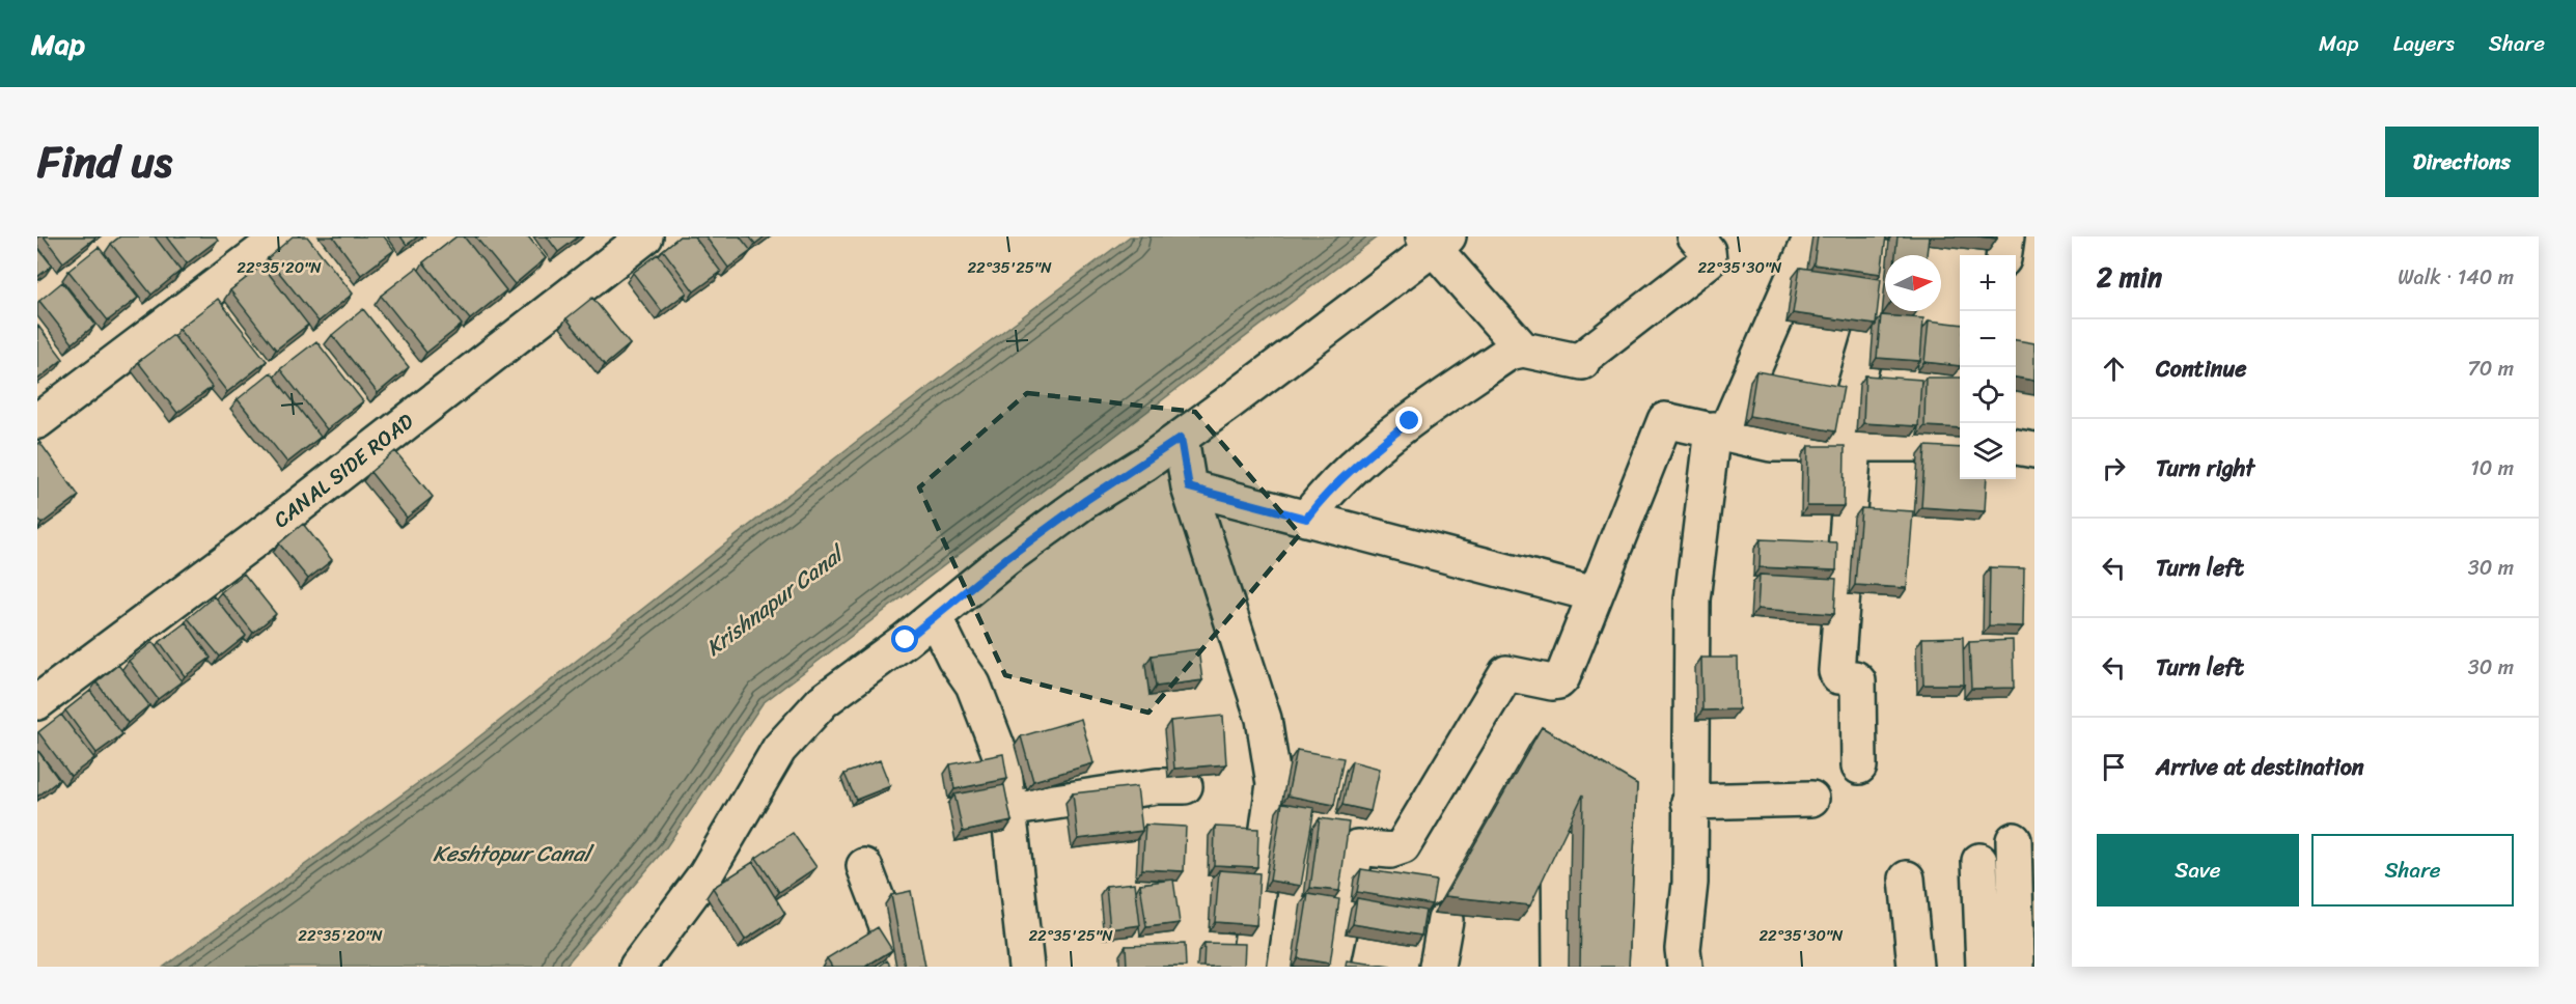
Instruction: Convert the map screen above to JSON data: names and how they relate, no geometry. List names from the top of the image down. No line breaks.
{"streets":{"street":["CANAL SIDE ROAD"]},"water":["Krishnapur Canal","Keshtopur Canal"],"north":"right","page":{"header":"Map","nav":["Map","Layers","Share"],"title":"Find us","buttons":["Directions",["Save","Share"]],"heading":["2 min","Walk · 140 m"],"map_buttons":["+","−"],"list":[["Continue","70 m"],["Turn right","10 m"],["Turn left","30 m"],["Turn left","30 m"],"Arrive at destination"]},"coordinates":["22°35'20\"N","22°35'25\"N","22°35'30\"N"]}
